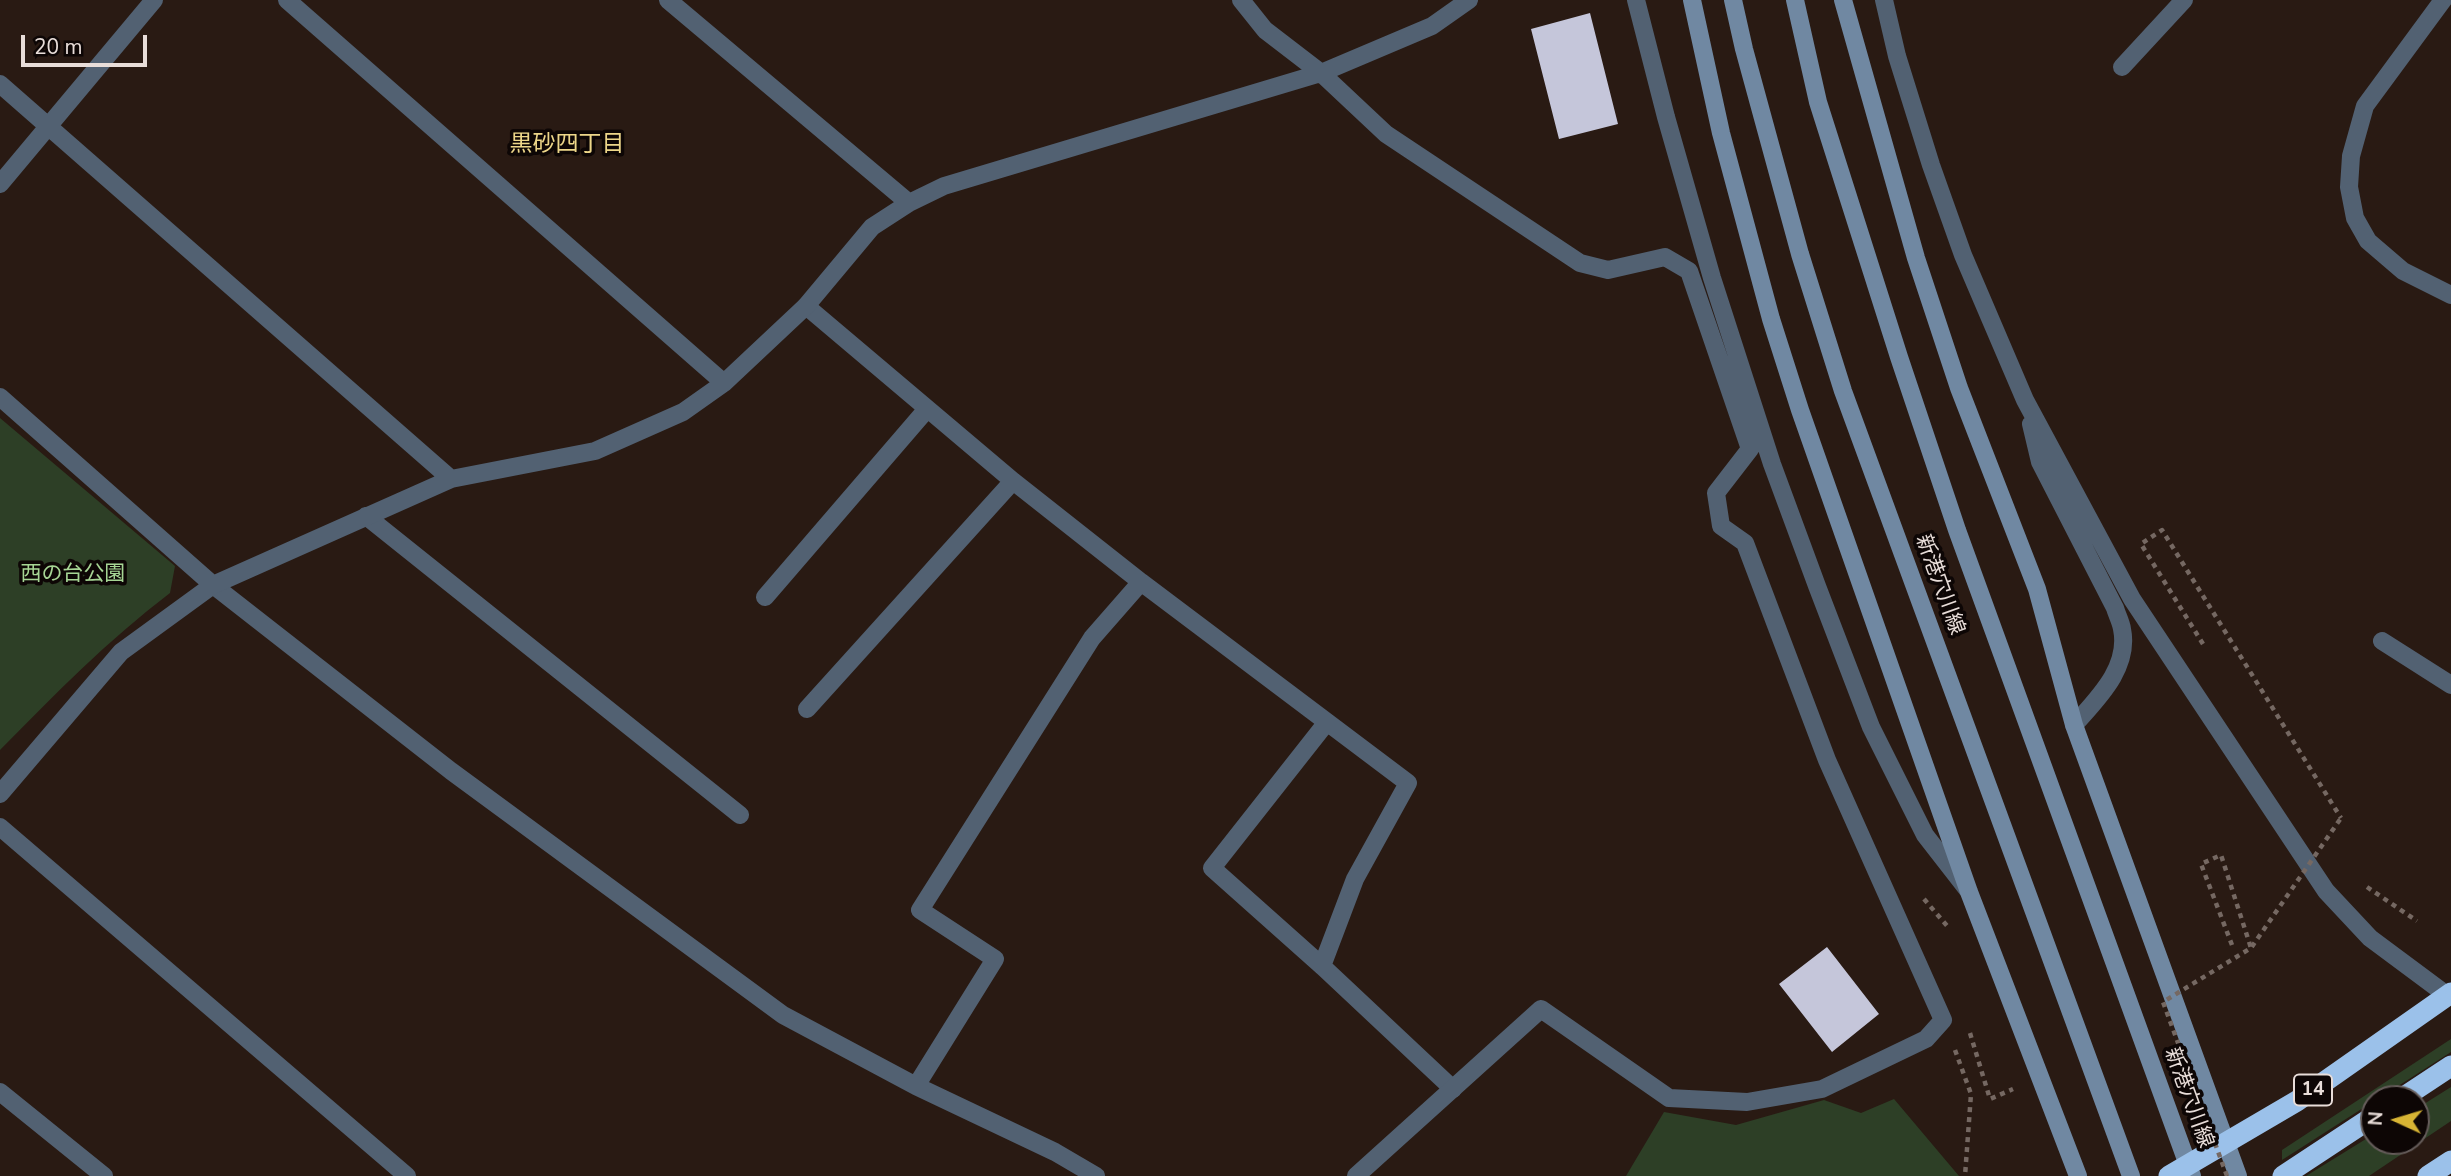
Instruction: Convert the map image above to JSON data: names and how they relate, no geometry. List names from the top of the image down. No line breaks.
{"streets":{"highway":["14"],"street":["新港穴川線"]},"districts":["黒砂四丁目"],"parks":["西の台公園"],"scale_bar":"20 m","north":"left"}
